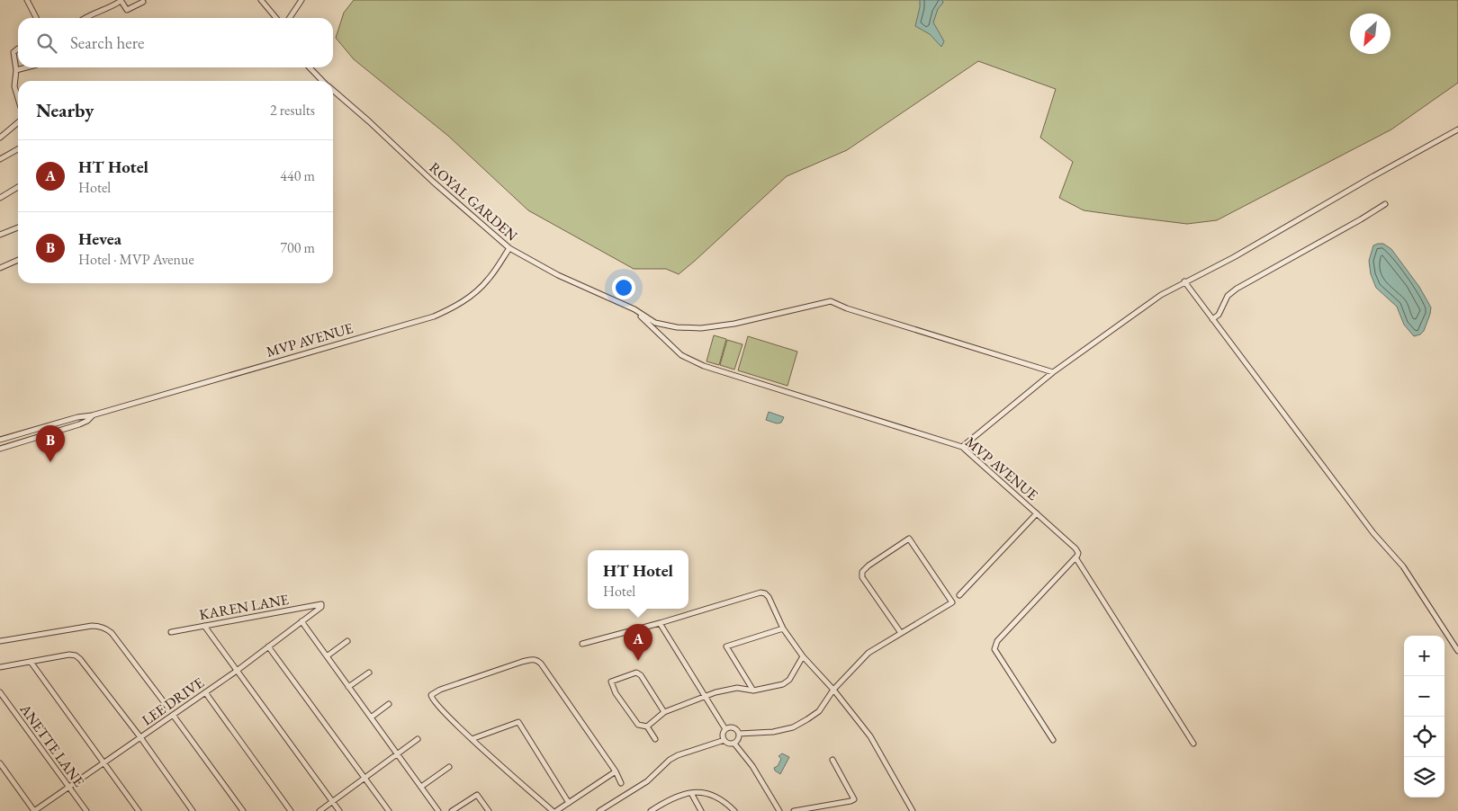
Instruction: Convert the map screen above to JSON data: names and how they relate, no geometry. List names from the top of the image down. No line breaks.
{"streets":{"street":["ROYAL GARDEN","MVP AVENUE","KAREN LANE","LEE DRIVE","ANETTE LANE"]},"crossings":[["ROYAL GARDEN","MVP AVENUE"],["KAREN LANE","LEE DRIVE"],["LEE DRIVE","ANETTE LANE"]],"north":"bottom left","page":{"search":"Search here","heading":["Nearby","2 results"],"list":[{"mark":"A","name":"HT Hotel","note":"Hotel","value":"440 m"},{"mark":"B","name":"Hevea","note":"Hotel · MVP Avenue","value":"700 m"}],"pins":["B","A"],"popup":["HT Hotel","Hotel"],"map_buttons":["+","−"]}}
